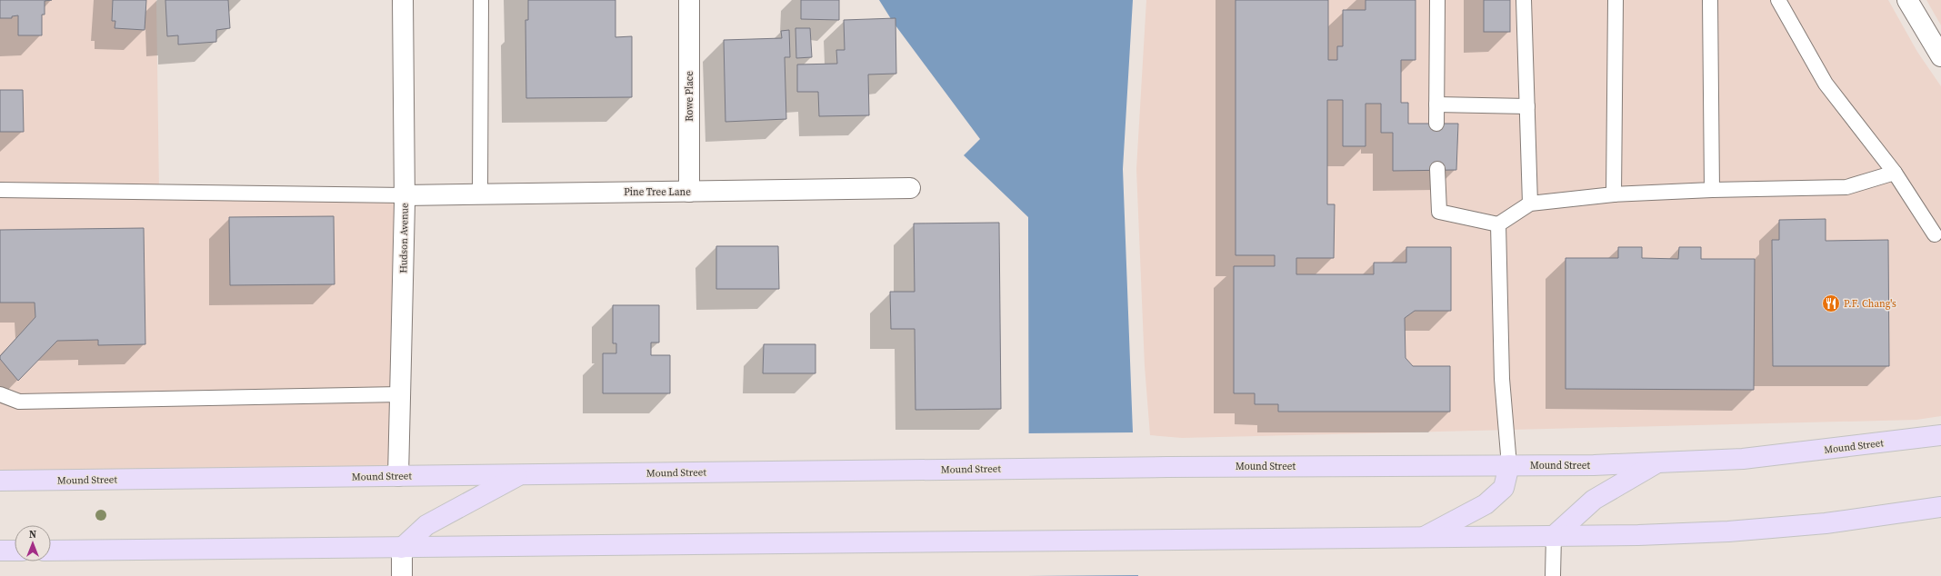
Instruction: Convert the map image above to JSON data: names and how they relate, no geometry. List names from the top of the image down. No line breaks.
{"streets":{"main road":["Mound Street"],"street":["Rowe Place","Pine Tree Lane","Hudson Avenue"]},"crossings":[["Rowe Place","Pine Tree Lane"],["Pine Tree Lane","Hudson Avenue"],["Hudson Avenue","Mound Street"]],"places":{"restaurant":["P.F. Chang's"]},"north":"top"}
